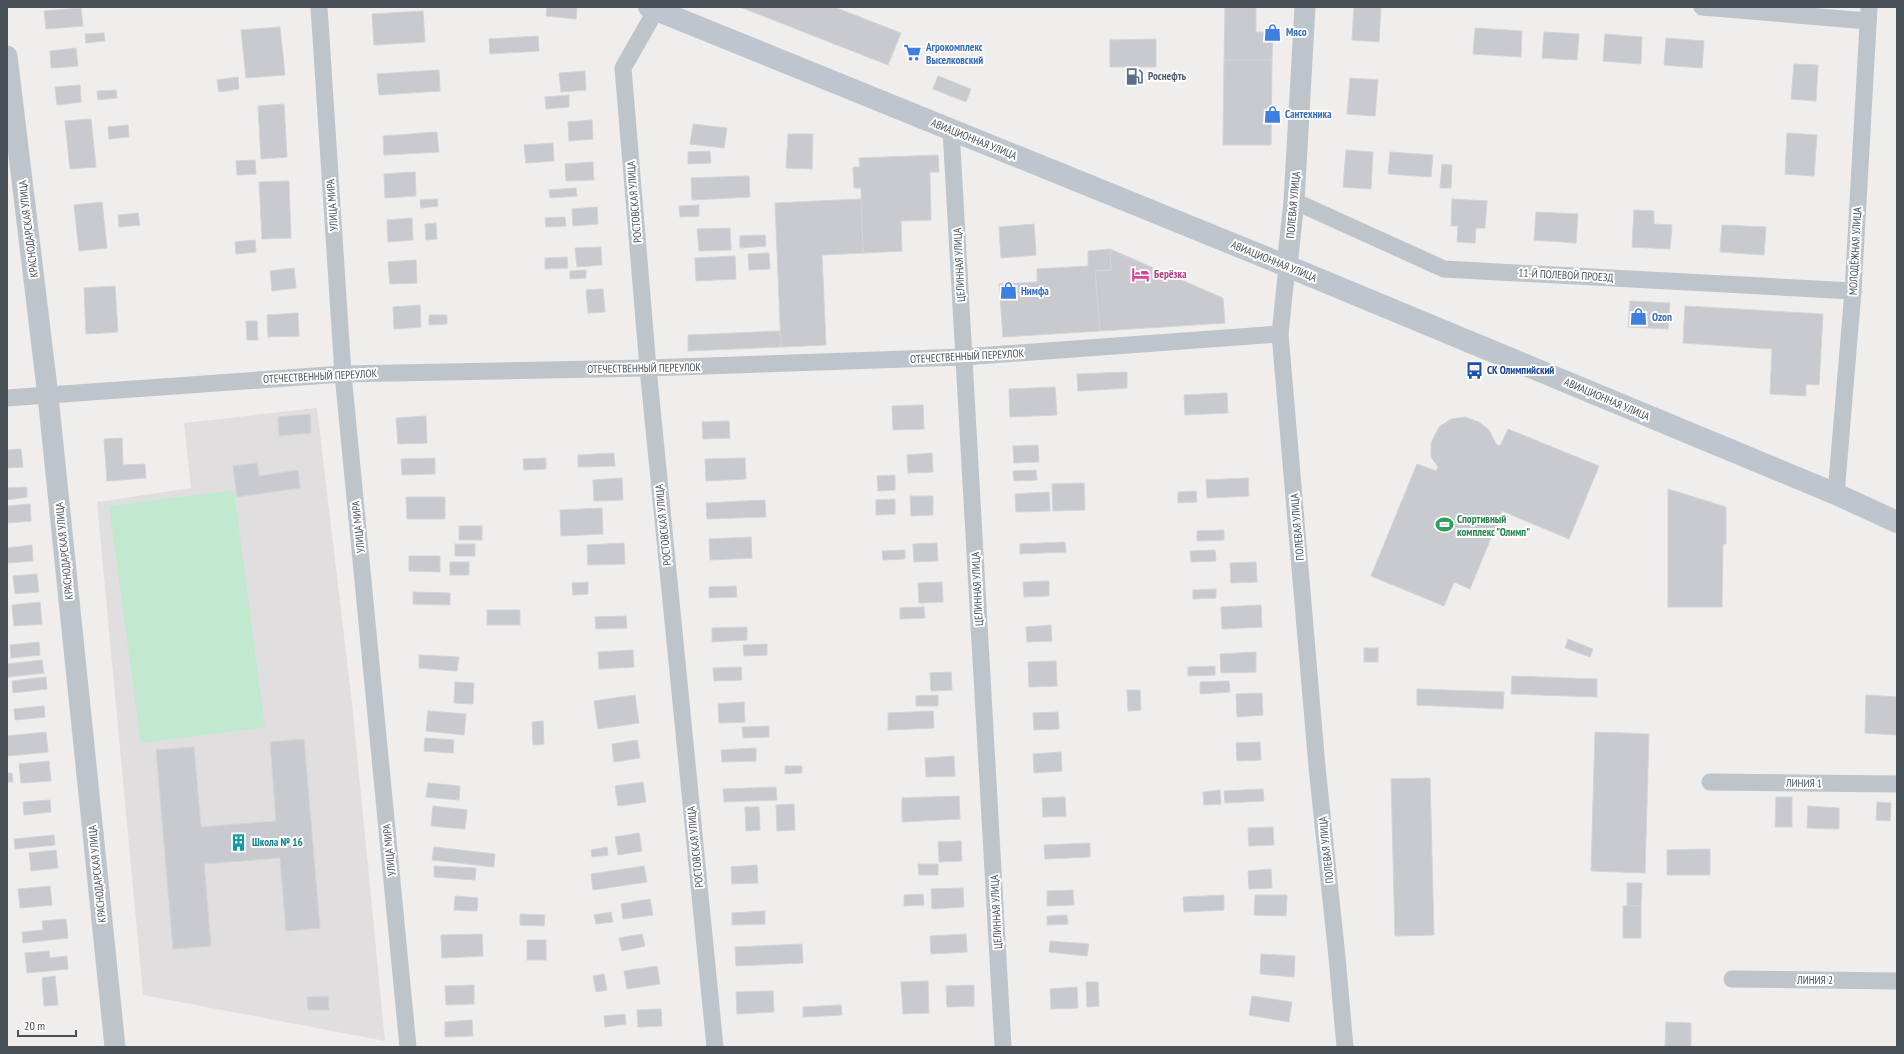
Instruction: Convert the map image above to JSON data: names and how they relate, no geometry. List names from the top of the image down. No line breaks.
{"streets":{"main road":["АВИАЦИОННАЯ УЛИЦА"],"street":["РОСТОВСКАЯ УЛИЦА","УЛИЦА МИРА","ПОЛЕВАЯ УЛИЦА","КРАСНОДАРСКАЯ УЛИЦА","МОЛОДЁЖНАЯ УЛИЦА","ЦЕЛИННАЯ УЛИЦА","11-Й ПОЛЕВОЙ ПРОЕЗД","ОТЕЧЕСТВЕННЫЙ ПЕРЕУЛОК","ЛИНИЯ 1","ЛИНИЯ 2"]},"crossings":[["АВИАЦИОННАЯ УЛИЦА","РОСТОВСКАЯ УЛИЦА"],["АВИАЦИОННАЯ УЛИЦА","ПОЛЕВАЯ УЛИЦА"],["АВИАЦИОННАЯ УЛИЦА","МОЛОДЁЖНАЯ УЛИЦА"],["АВИАЦИОННАЯ УЛИЦА","ЦЕЛИННАЯ УЛИЦА"],["РОСТОВСКАЯ УЛИЦА","ОТЕЧЕСТВЕННЫЙ ПЕРЕУЛОК"],["УЛИЦА МИРА","ОТЕЧЕСТВЕННЫЙ ПЕРЕУЛОК"],["ПОЛЕВАЯ УЛИЦА","11-Й ПОЛЕВОЙ ПРОЕЗД"],["ПОЛЕВАЯ УЛИЦА","ОТЕЧЕСТВЕННЫЙ ПЕРЕУЛОК"],["КРАСНОДАРСКАЯ УЛИЦА","ОТЕЧЕСТВЕННЫЙ ПЕРЕУЛОК"],["МОЛОДЁЖНАЯ УЛИЦА","11-Й ПОЛЕВОЙ ПРОЕЗД"],["ЦЕЛИННАЯ УЛИЦА","ОТЕЧЕСТВЕННЫЙ ПЕРЕУЛОК"]],"places":{"shop":["Мясо","Сантехника","Нимфа","Ozon"],"supermarket":["Агрокомплекс Выселковский"],"fuel station":["Роснефть"],"hotel":["Берёзка"],"bus stop":["СК Олимпийский"],"sports":["Спортивный комплекс \"Олимп\""],"building":["Школа № 16"]},"scale_bar":"20 m"}
